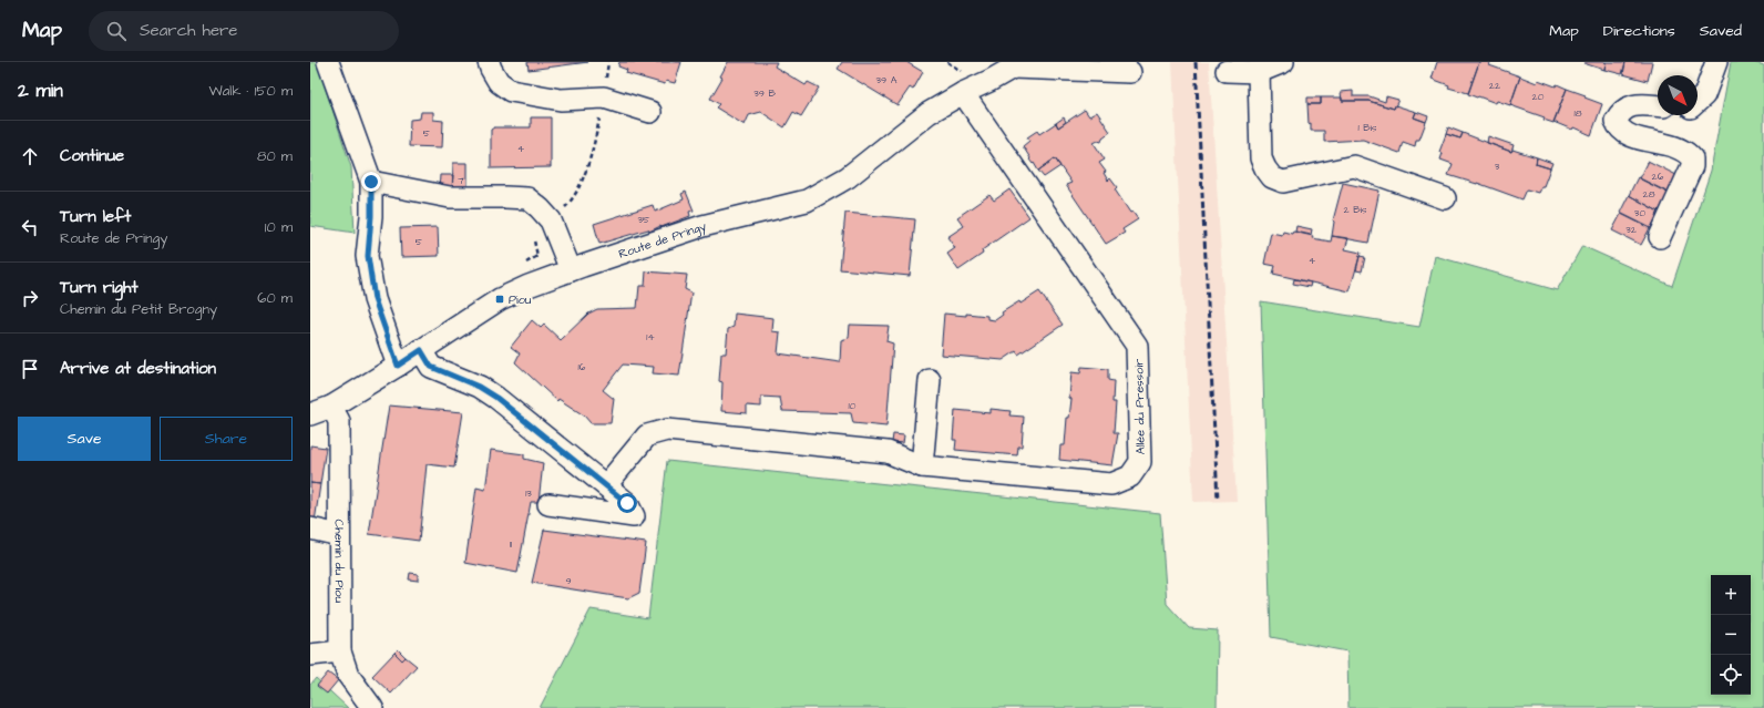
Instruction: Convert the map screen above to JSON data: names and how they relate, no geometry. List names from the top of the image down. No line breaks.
{"streets":{"street":["Route de Pringy","Allée du Pressoir","Chemin du Piou"]},"crossings":[["Route de Pringy","Allée du Pressoir"],["Route de Pringy","Chemin du Piou"]],"places":{"transit":["Piou"]},"house_numbers":["39 A","22","39 B","20","18","1 Bis","5","4","3","26","7","28","2 Bis","30","35","32","5","4","14","16","10","13","11","9"],"north":"bottom right","page":{"header":"Map","search":"Search here","nav":["Map","Directions","Saved"],"heading":["2 min","Walk · 150 m"],"list":[["Continue","80 m"],["Turn left","Route de Pringy","10 m"],["Turn right","Chemin du Petit Brogny","60 m"],"Arrive at destination"],"buttons":["Save","Share"],"map_buttons":["+","−"]}}
